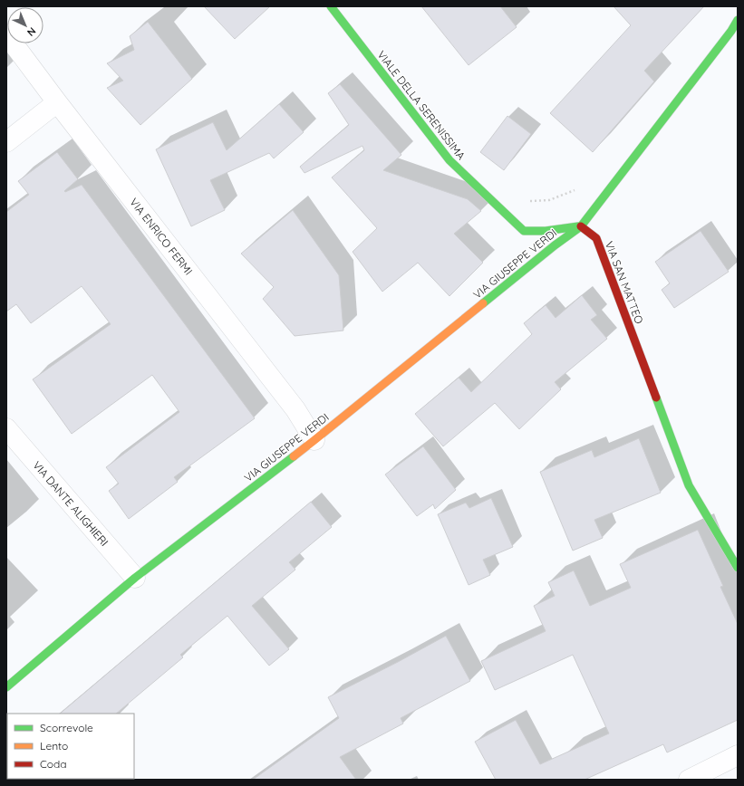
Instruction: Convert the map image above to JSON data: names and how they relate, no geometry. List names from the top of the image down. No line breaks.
{"streets":{"street":["VIALE DELLA SERENISSIMA","VIA ENRICO FERMI","VIA GIUSEPPE VERDI","VIA SAN MATTEO","VIA DANTE ALIGHIERI"]},"crossings":[["VIALE DELLA SERENISSIMA","VIA GIUSEPPE VERDI"],["VIALE DELLA SERENISSIMA","VIA SAN MATTEO"],["VIA ENRICO FERMI","VIA GIUSEPPE VERDI"],["VIA GIUSEPPE VERDI","VIA SAN MATTEO"],["VIA GIUSEPPE VERDI","VIA DANTE ALIGHIERI"]],"legend":["Scorrevole","Lento","Coda"],"north":"bottom right"}
